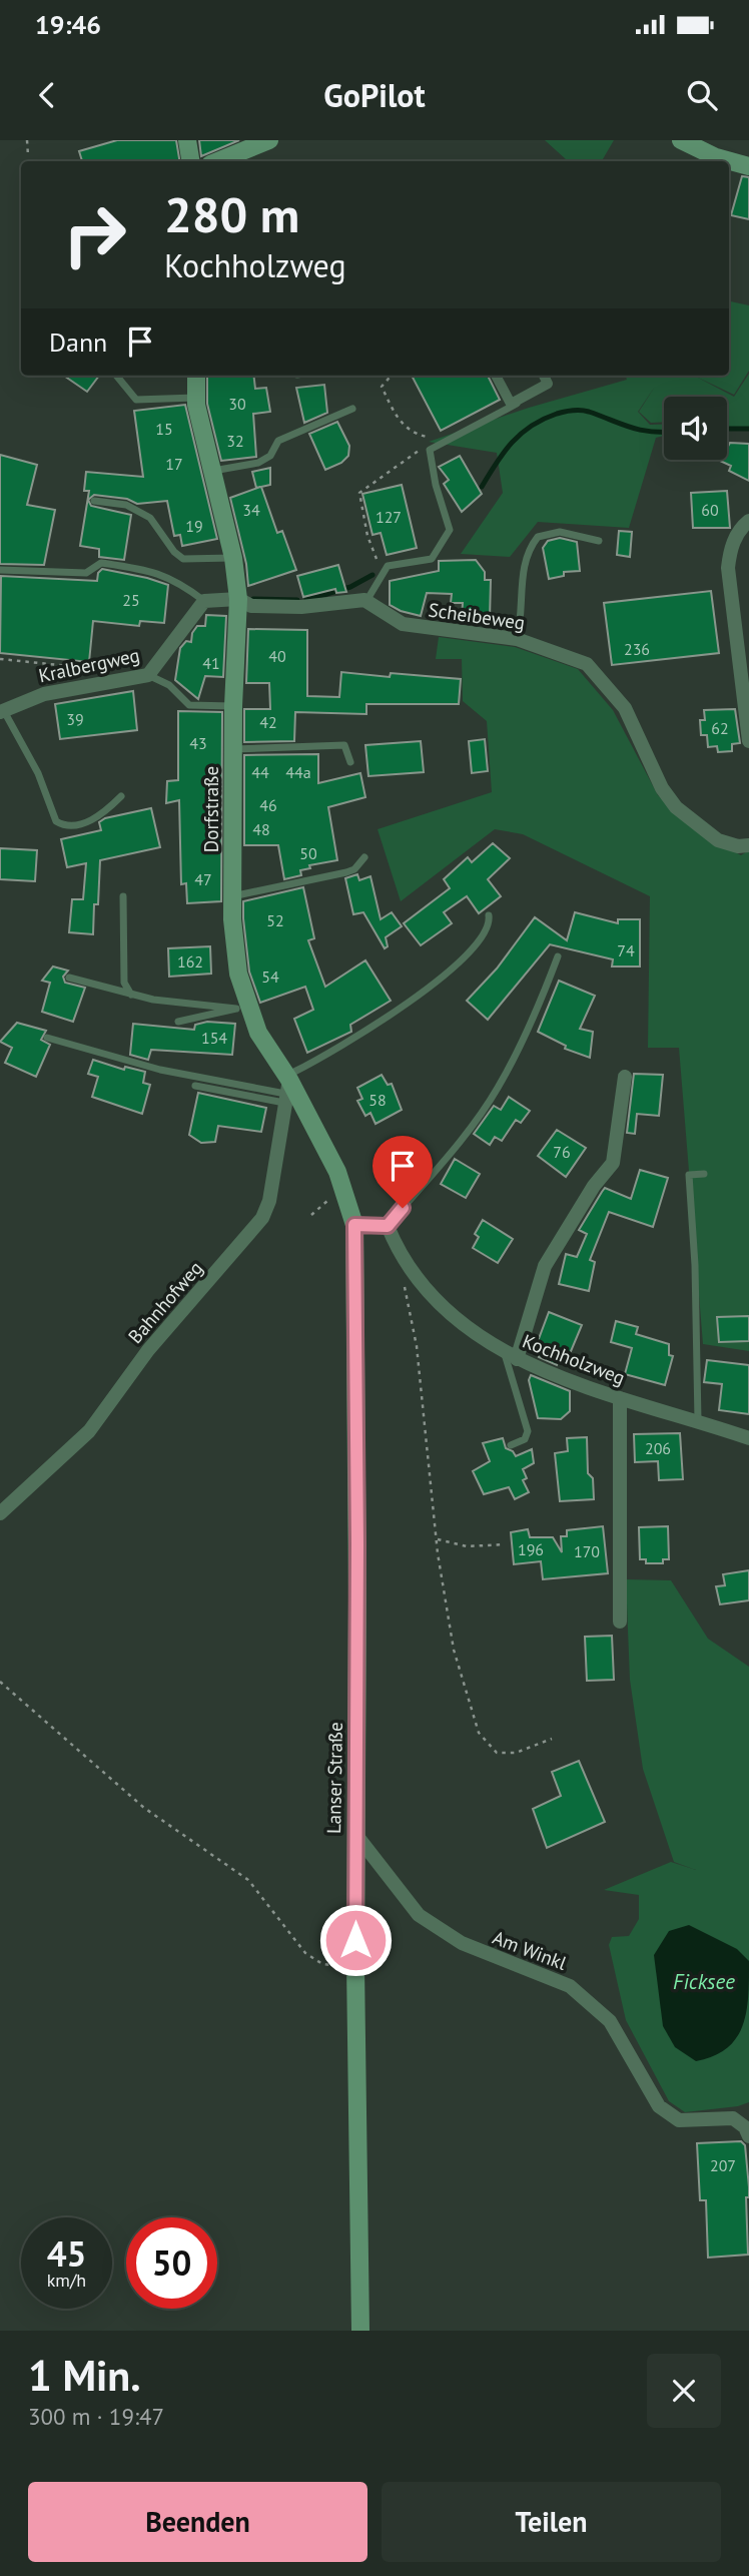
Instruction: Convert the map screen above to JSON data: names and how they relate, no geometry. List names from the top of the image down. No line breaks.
{"streets":{"main road":["Dorfstraße","Lanser Straße"],"street":["Scheibeweg","Kralbergweg","Bahnhofweg","Kochholzweg","Am Winkl"]},"crossings":[["Dorfstraße","Bahnhofweg"],["Dorfstraße","Lanser Straße"],["Lanser Straße","Am Winkl"]],"water":["Ficksee"],"house_numbers":["30","15","32","17","34","60","127","19","25","236","40","41","39","42","62","43","44","44a","46","48","50","47","52","74","162","54","154","58","76","206","196","170","207"],"page":{"status":"19:46","header":"GoPilot","turn":["280 m","Kochholzweg"],"then":"Dann","speed":"45 km/h","limit":"50","heading":["1 Min.","300 m · 19:47"],"buttons":["Beenden","Teilen"]}}
